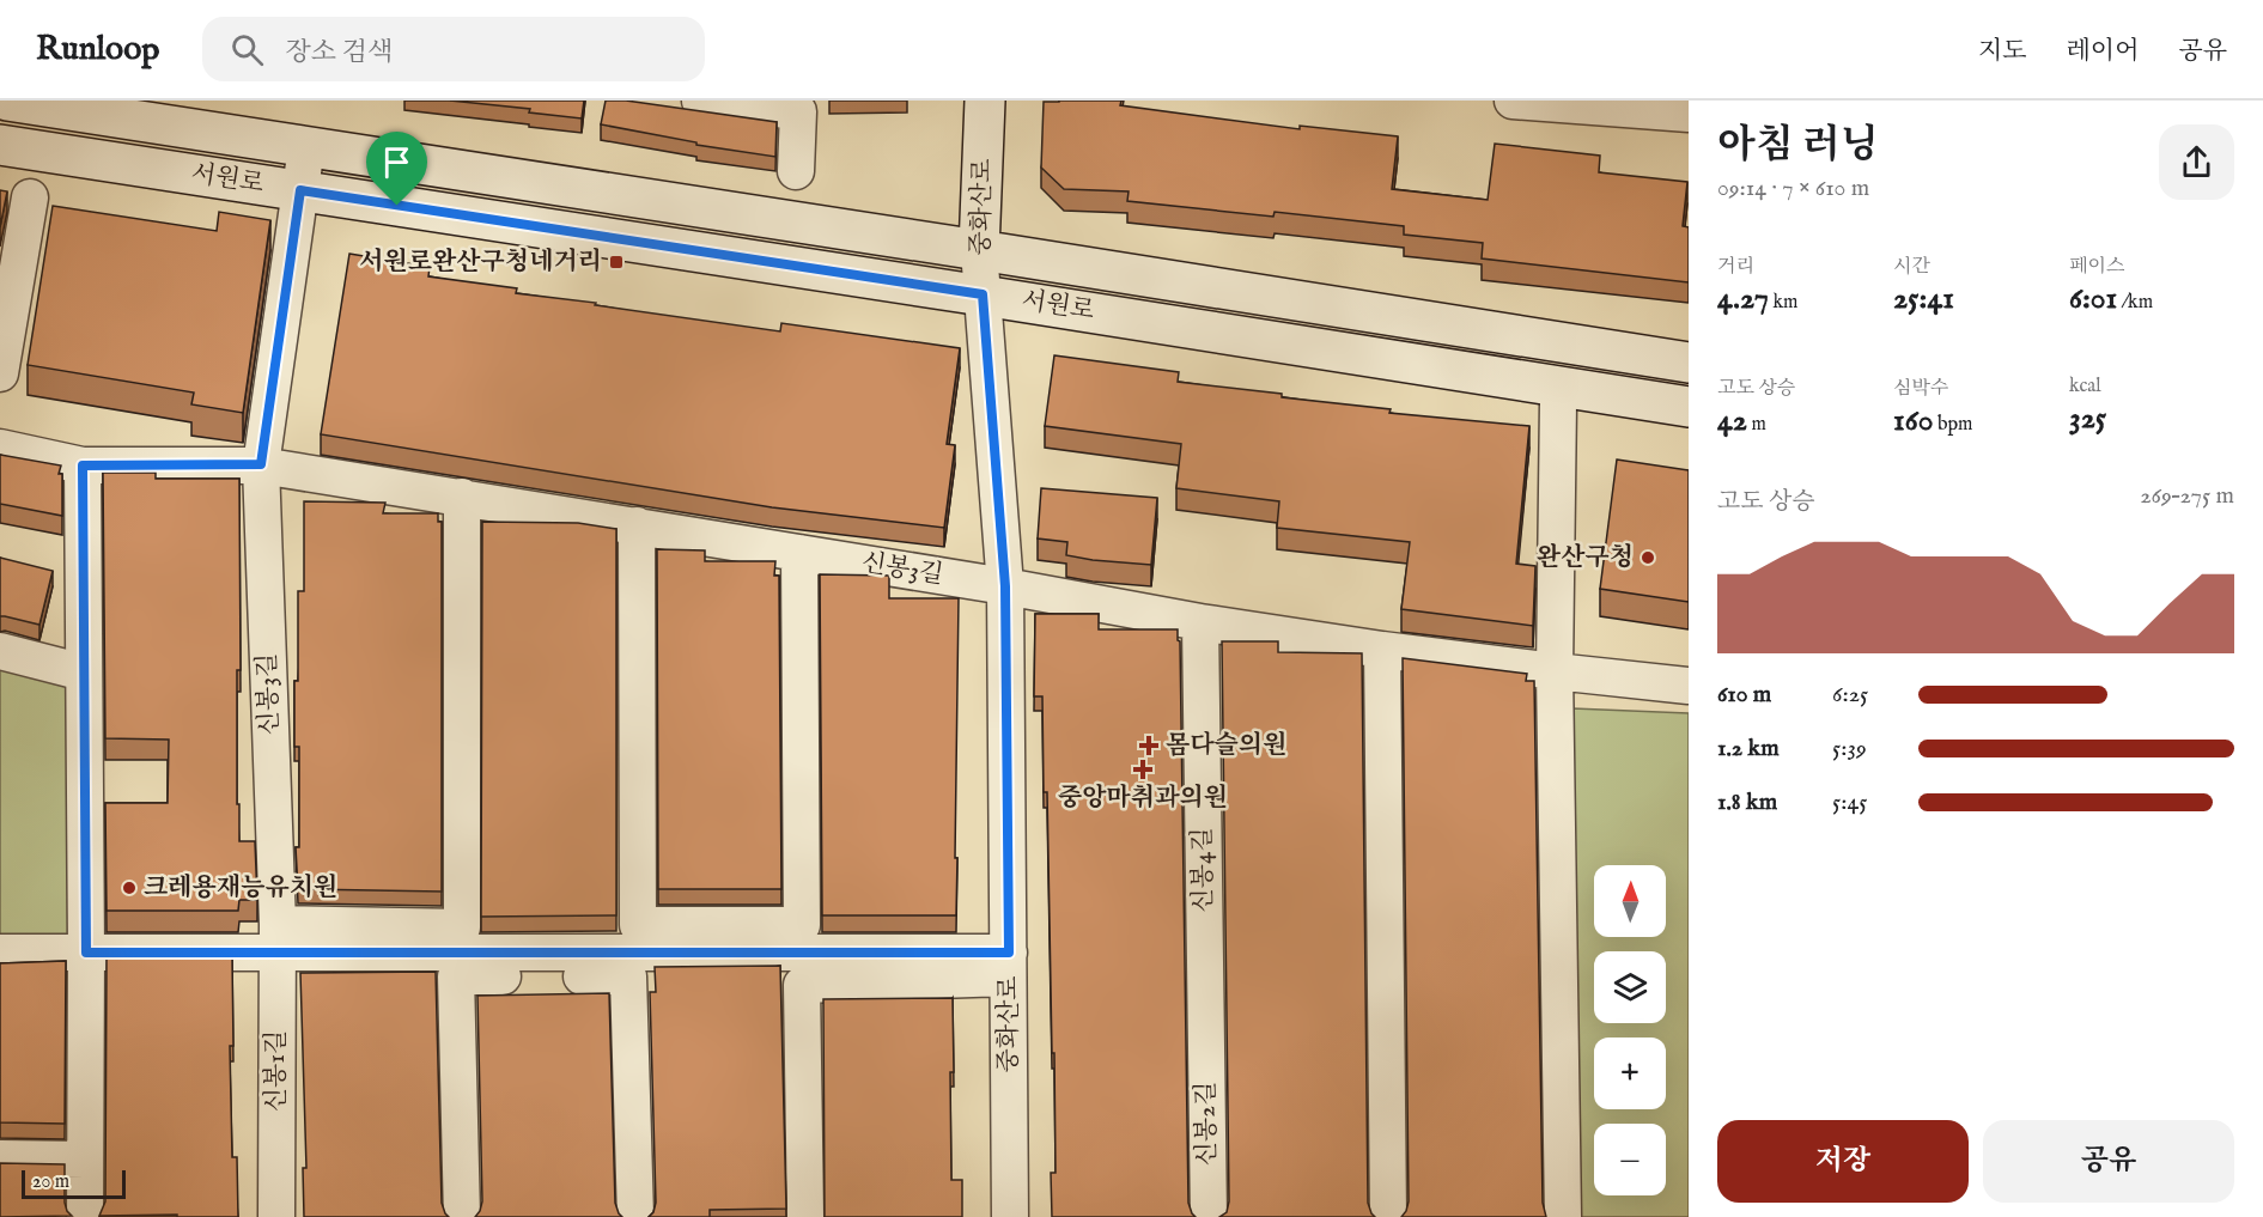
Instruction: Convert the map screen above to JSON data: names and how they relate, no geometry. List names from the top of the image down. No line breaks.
{"streets":{"street":["서원로","중화산로","신봉3길","신봉4길","신봉1길","신봉2길"]},"crossings":[["서원로","중화산로"],["중화산로","신봉3길"],["신봉3길","신봉1길"],["신봉4길","신봉2길"]],"places":{"transit":["서원로완산구청네거리"],"other":["완산구청","크레용재능유치원"],"health":["몸다슬의원","중앙마취과의원"]},"scale_bar":"20 m","north":"top","page":{"header":"Runloop","search":"장소 검색","nav":["지도","레이어","공유"],"heading":["아침 러닝","09:14 · 7 × 610 m"],"stats":[["거리","4.27 km"],["시간","25:41"],["페이스","6:01 /km"],["고도 상승","42 m"],["심박수","160 bpm"],["kcal","325"]],"chart":["고도 상승","269–275 m"],"list":[{"name":"610 m","note":"6:25"},{"name":"1.2 km","note":"5:39"},{"name":"1.8 km","note":"5:45"}],"map_buttons":["+","−"],"buttons":["저장","공유"],"scale":"20 m"}}
